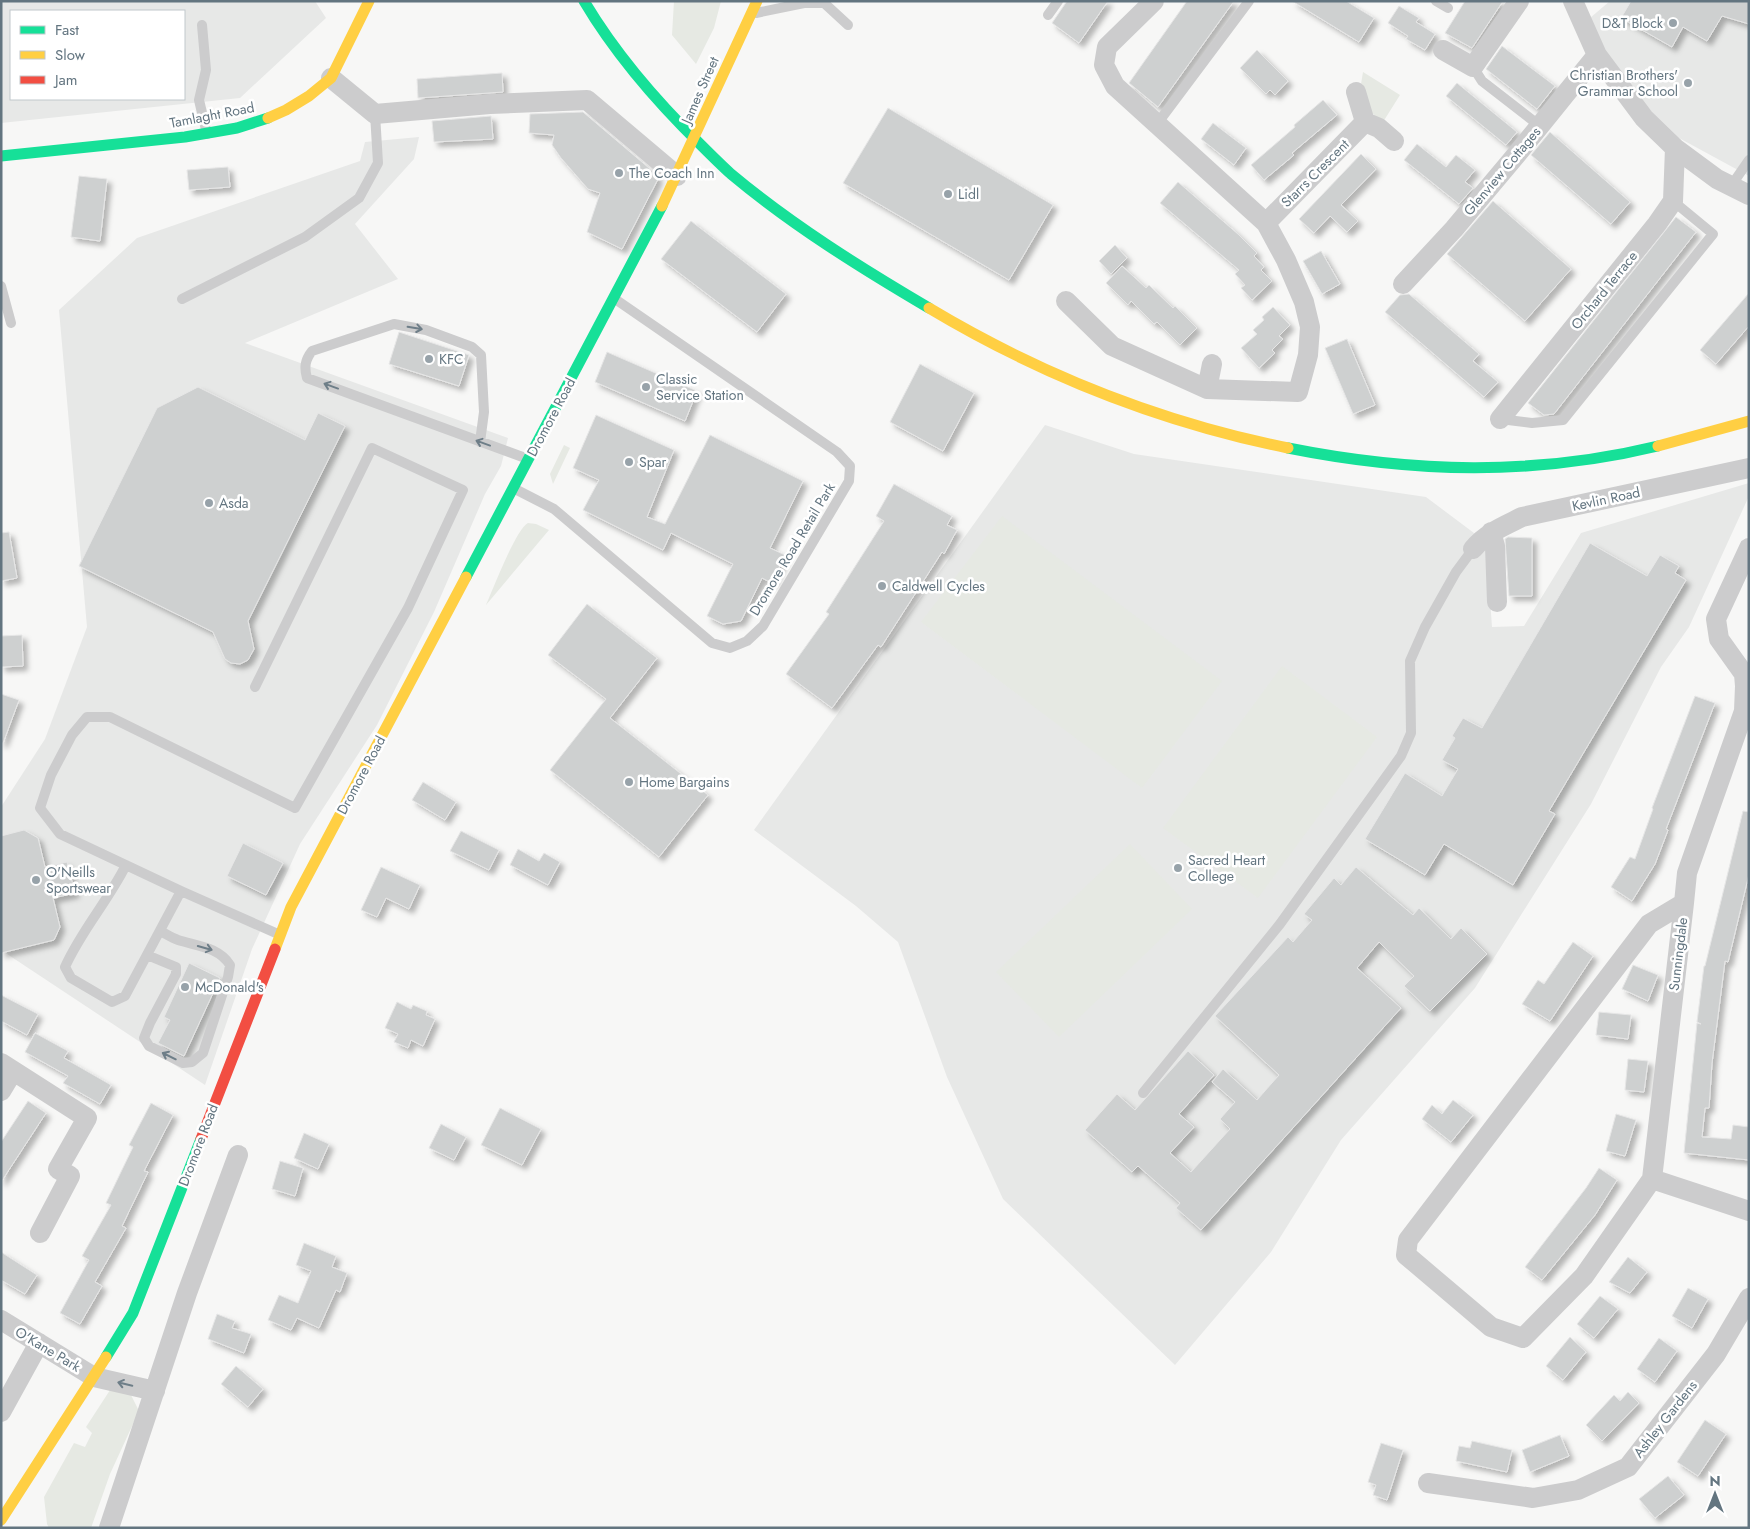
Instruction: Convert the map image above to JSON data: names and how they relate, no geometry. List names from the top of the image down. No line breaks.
{"streets":{"main road":["James Street","Tamlaght Road","Dromore Road"],"street":["Glenview Cottages","Starrs Crescent","Orchard Terrace","Kevlin Road","Sunningdale","O'Kane Park","Ashley Gardens"],"lane":["Dromore Road Retail Park"]},"crossings":[["James Street","Dromore Road"],["Dromore Road","Dromore Road Retail Park"],["Dromore Road","O'Kane Park"]],"places":["D&T Block","Christian Brothers' Grammar School","The Coach Inn","Lidl","KFC","Classic Service Station","Spar","Asda","Caldwell Cycles","Home Bargains","Sacred Heart College","O'Neills Sportswear","McDonald's"],"legend":["Fast","Slow","Jam"],"north":"top"}
